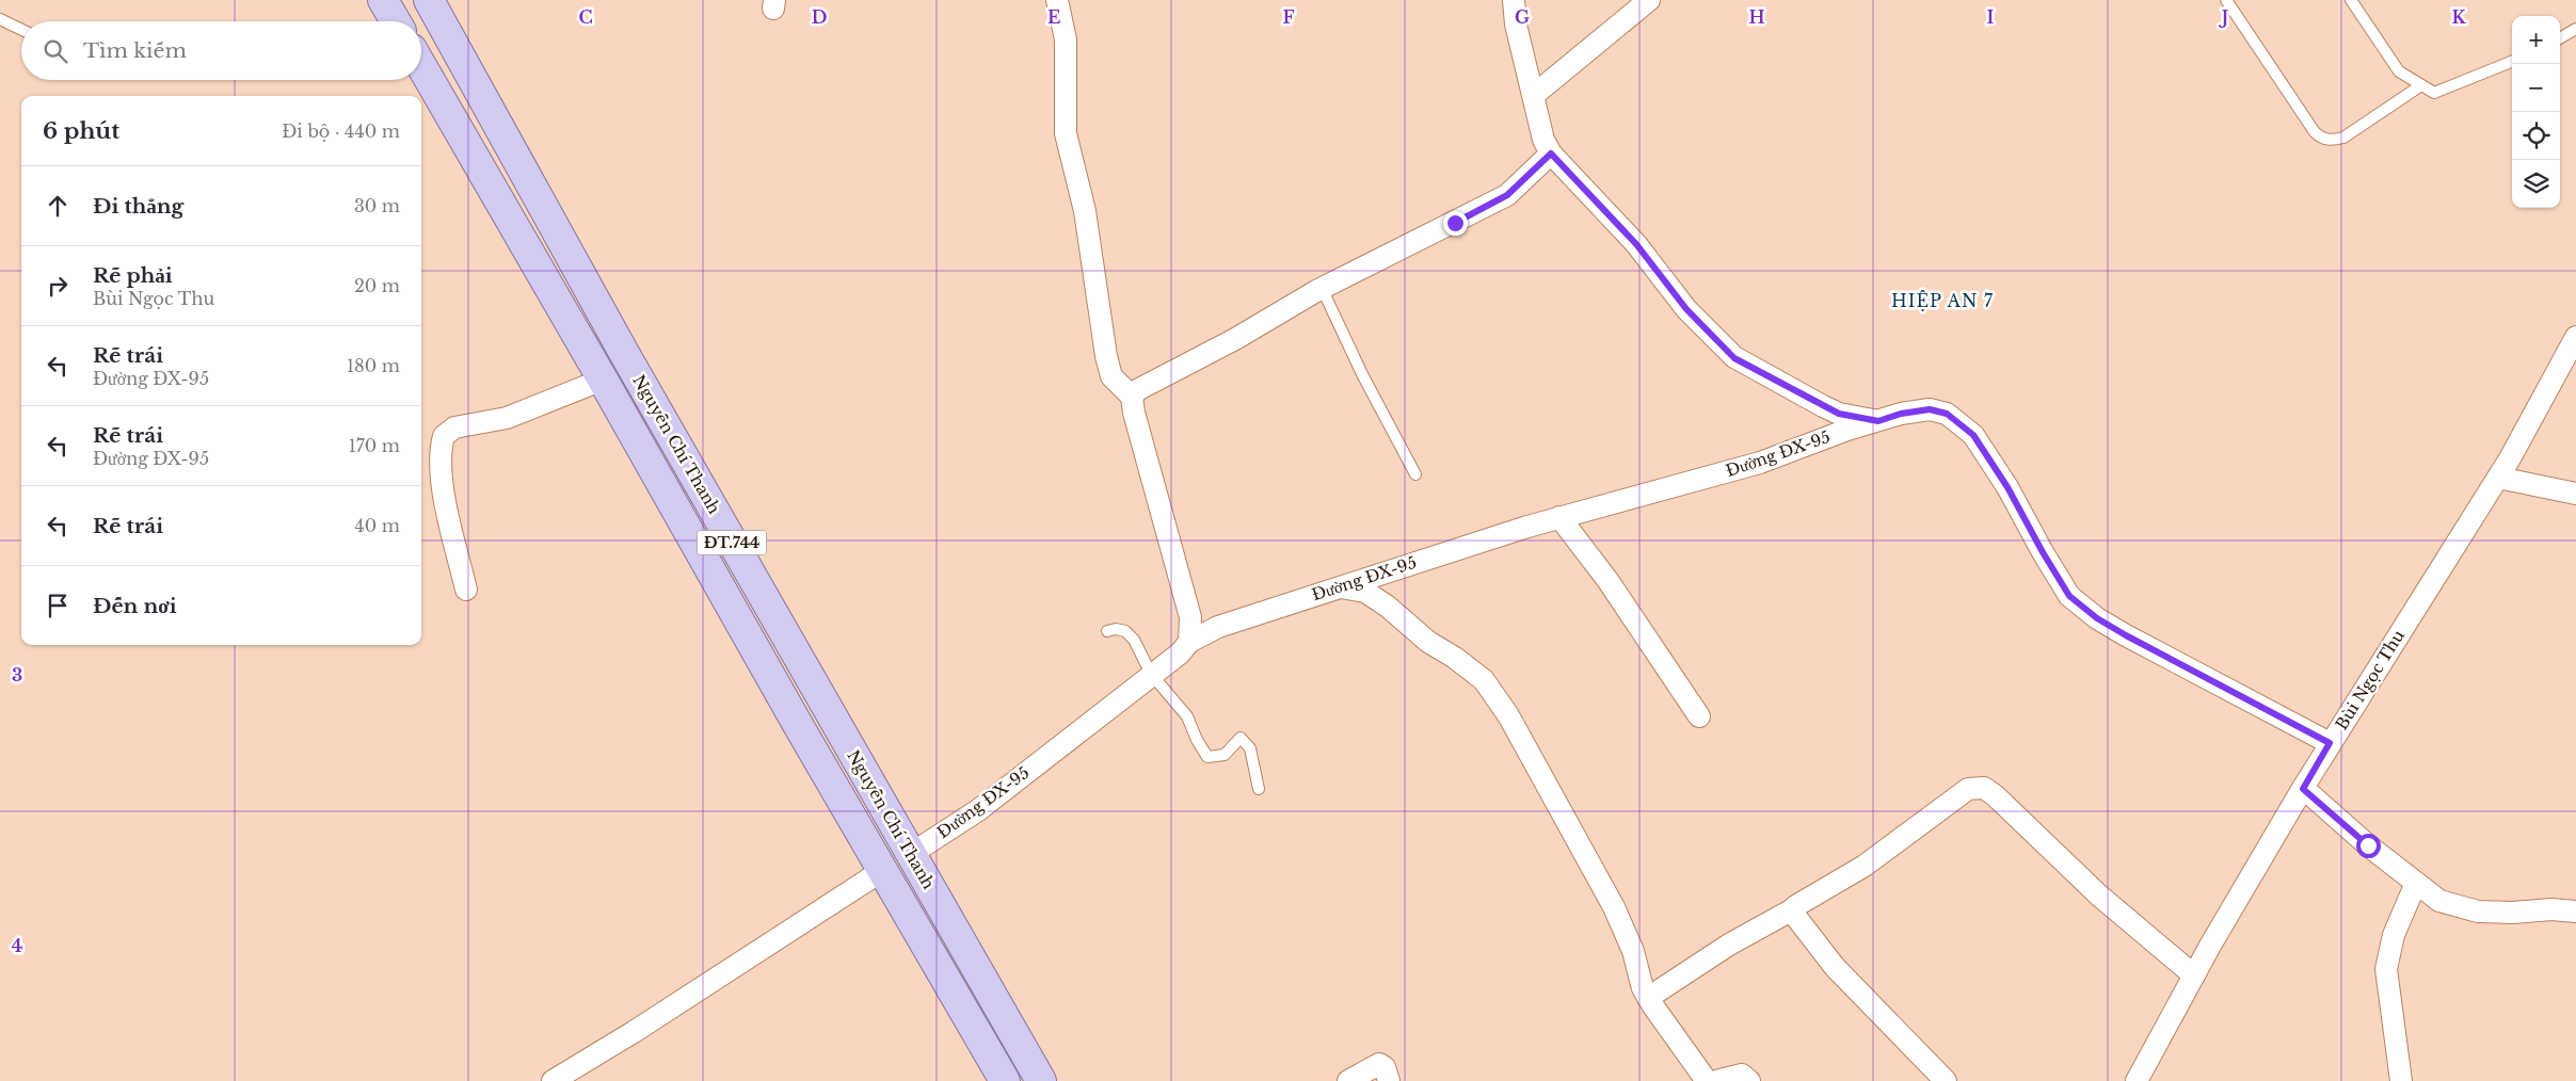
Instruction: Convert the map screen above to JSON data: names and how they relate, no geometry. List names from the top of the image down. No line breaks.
{"streets":{"main road":["Nguyễn Chí Thanh","ĐT.744"],"street":["Đường ĐX-95","Bùi Ngọc Thu"]},"crossings":[["Nguyễn Chí Thanh","Đường ĐX-95"],["Đường ĐX-95","Bùi Ngọc Thu"]],"districts":["HIỆP AN 7"],"page":{"map_buttons":["+","−"],"search":"Tìm kiếm","heading":["6 phút","Đi bộ · 440 m"],"list":[["Đi thẳng","30 m"],["Rẽ phải","Bùi Ngọc Thu","20 m"],["Rẽ trái","Đường ĐX-95","180 m"],["Rẽ trái","Đường ĐX-95","170 m"],["Rẽ trái","40 m"],"Đến nơi"]},"grid":{"columns":["C","D","E","F","G","H","I","J","K"],"rows":["3","4"]}}
